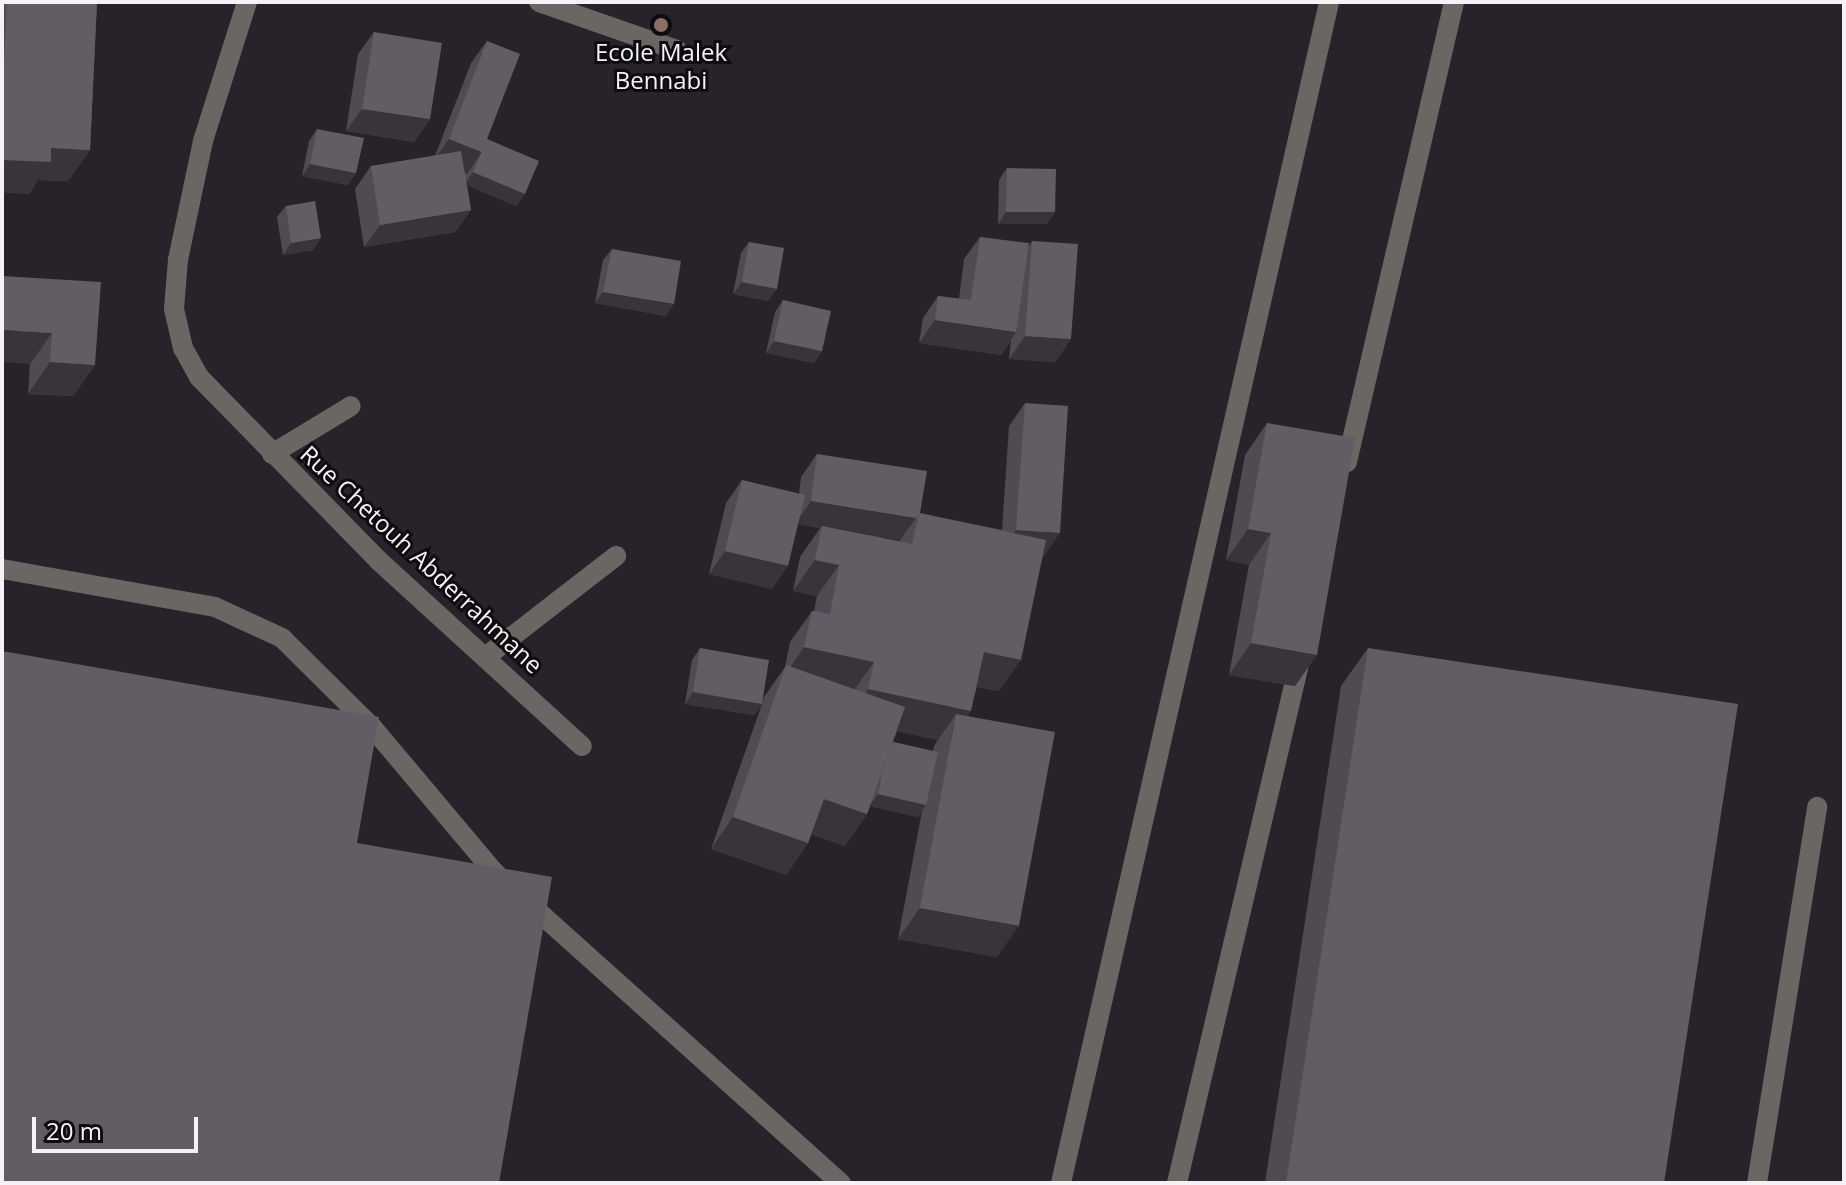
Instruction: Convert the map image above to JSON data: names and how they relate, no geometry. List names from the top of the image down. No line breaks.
{"streets":{"street":["Rue Chetouh Abderrahmane"]},"places":["Ecole Malek Bennabi"],"scale_bar":"20 m"}
